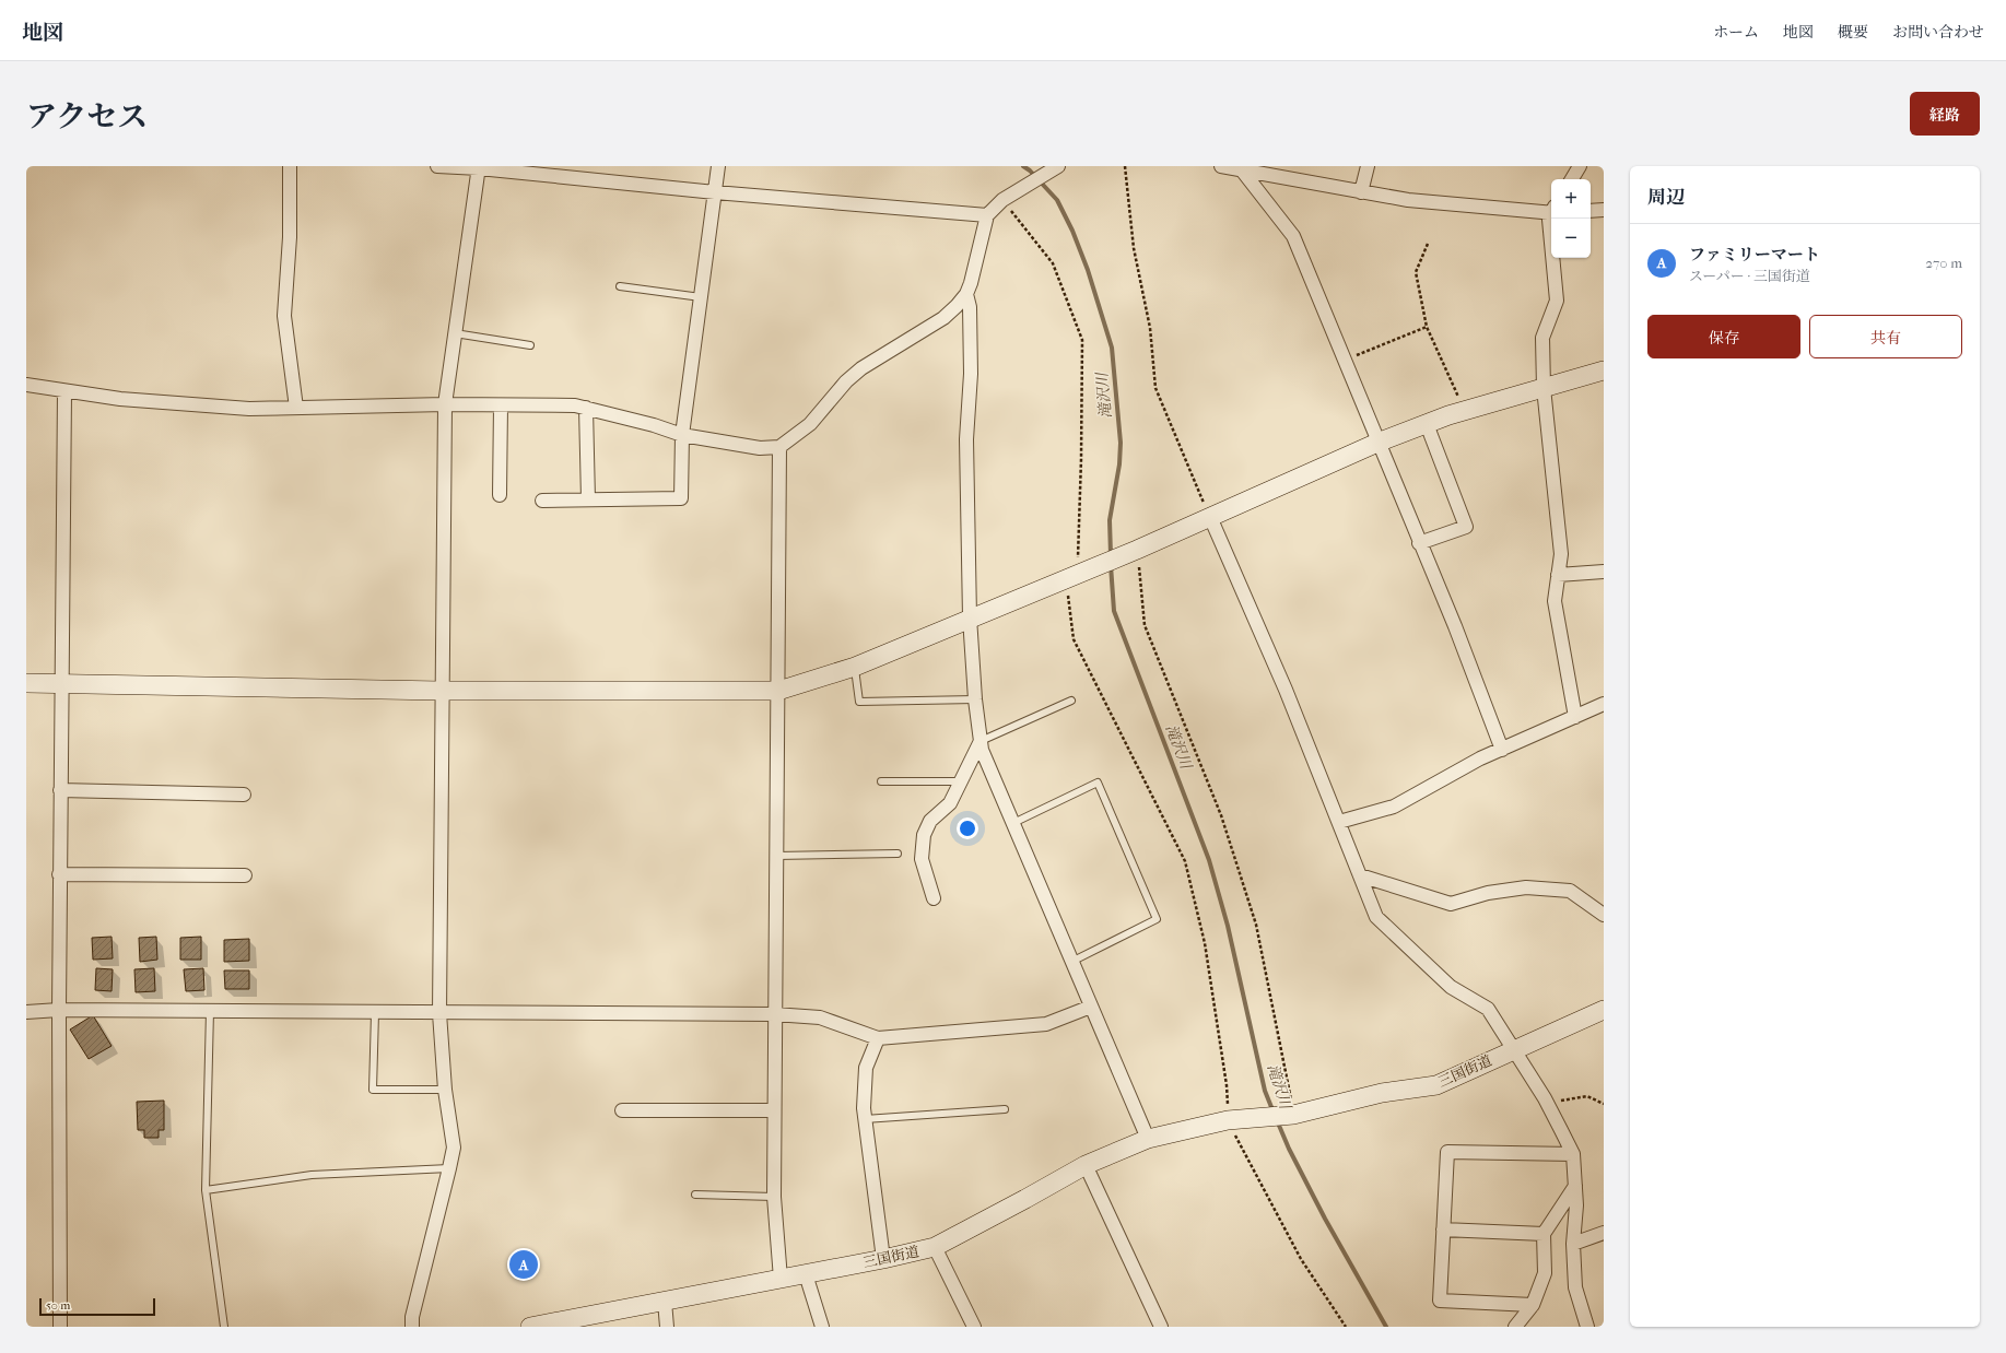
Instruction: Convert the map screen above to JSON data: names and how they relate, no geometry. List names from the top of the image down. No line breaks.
{"streets":{"street":["三国街道"]},"water":["滝沢川"],"scale_bar":"50 m","page":{"header":"地図","nav":["ホーム","地図","概要","お問い合わせ"],"title":"アクセス","buttons":["経路",["保存","共有"]],"heading":"周辺","map_buttons":["+","−"],"list":[{"mark":"A","name":"ファミリーマート","note":"スーパー · 三国街道","value":"270 m"}],"pins":"A","scale":"50 m"}}
